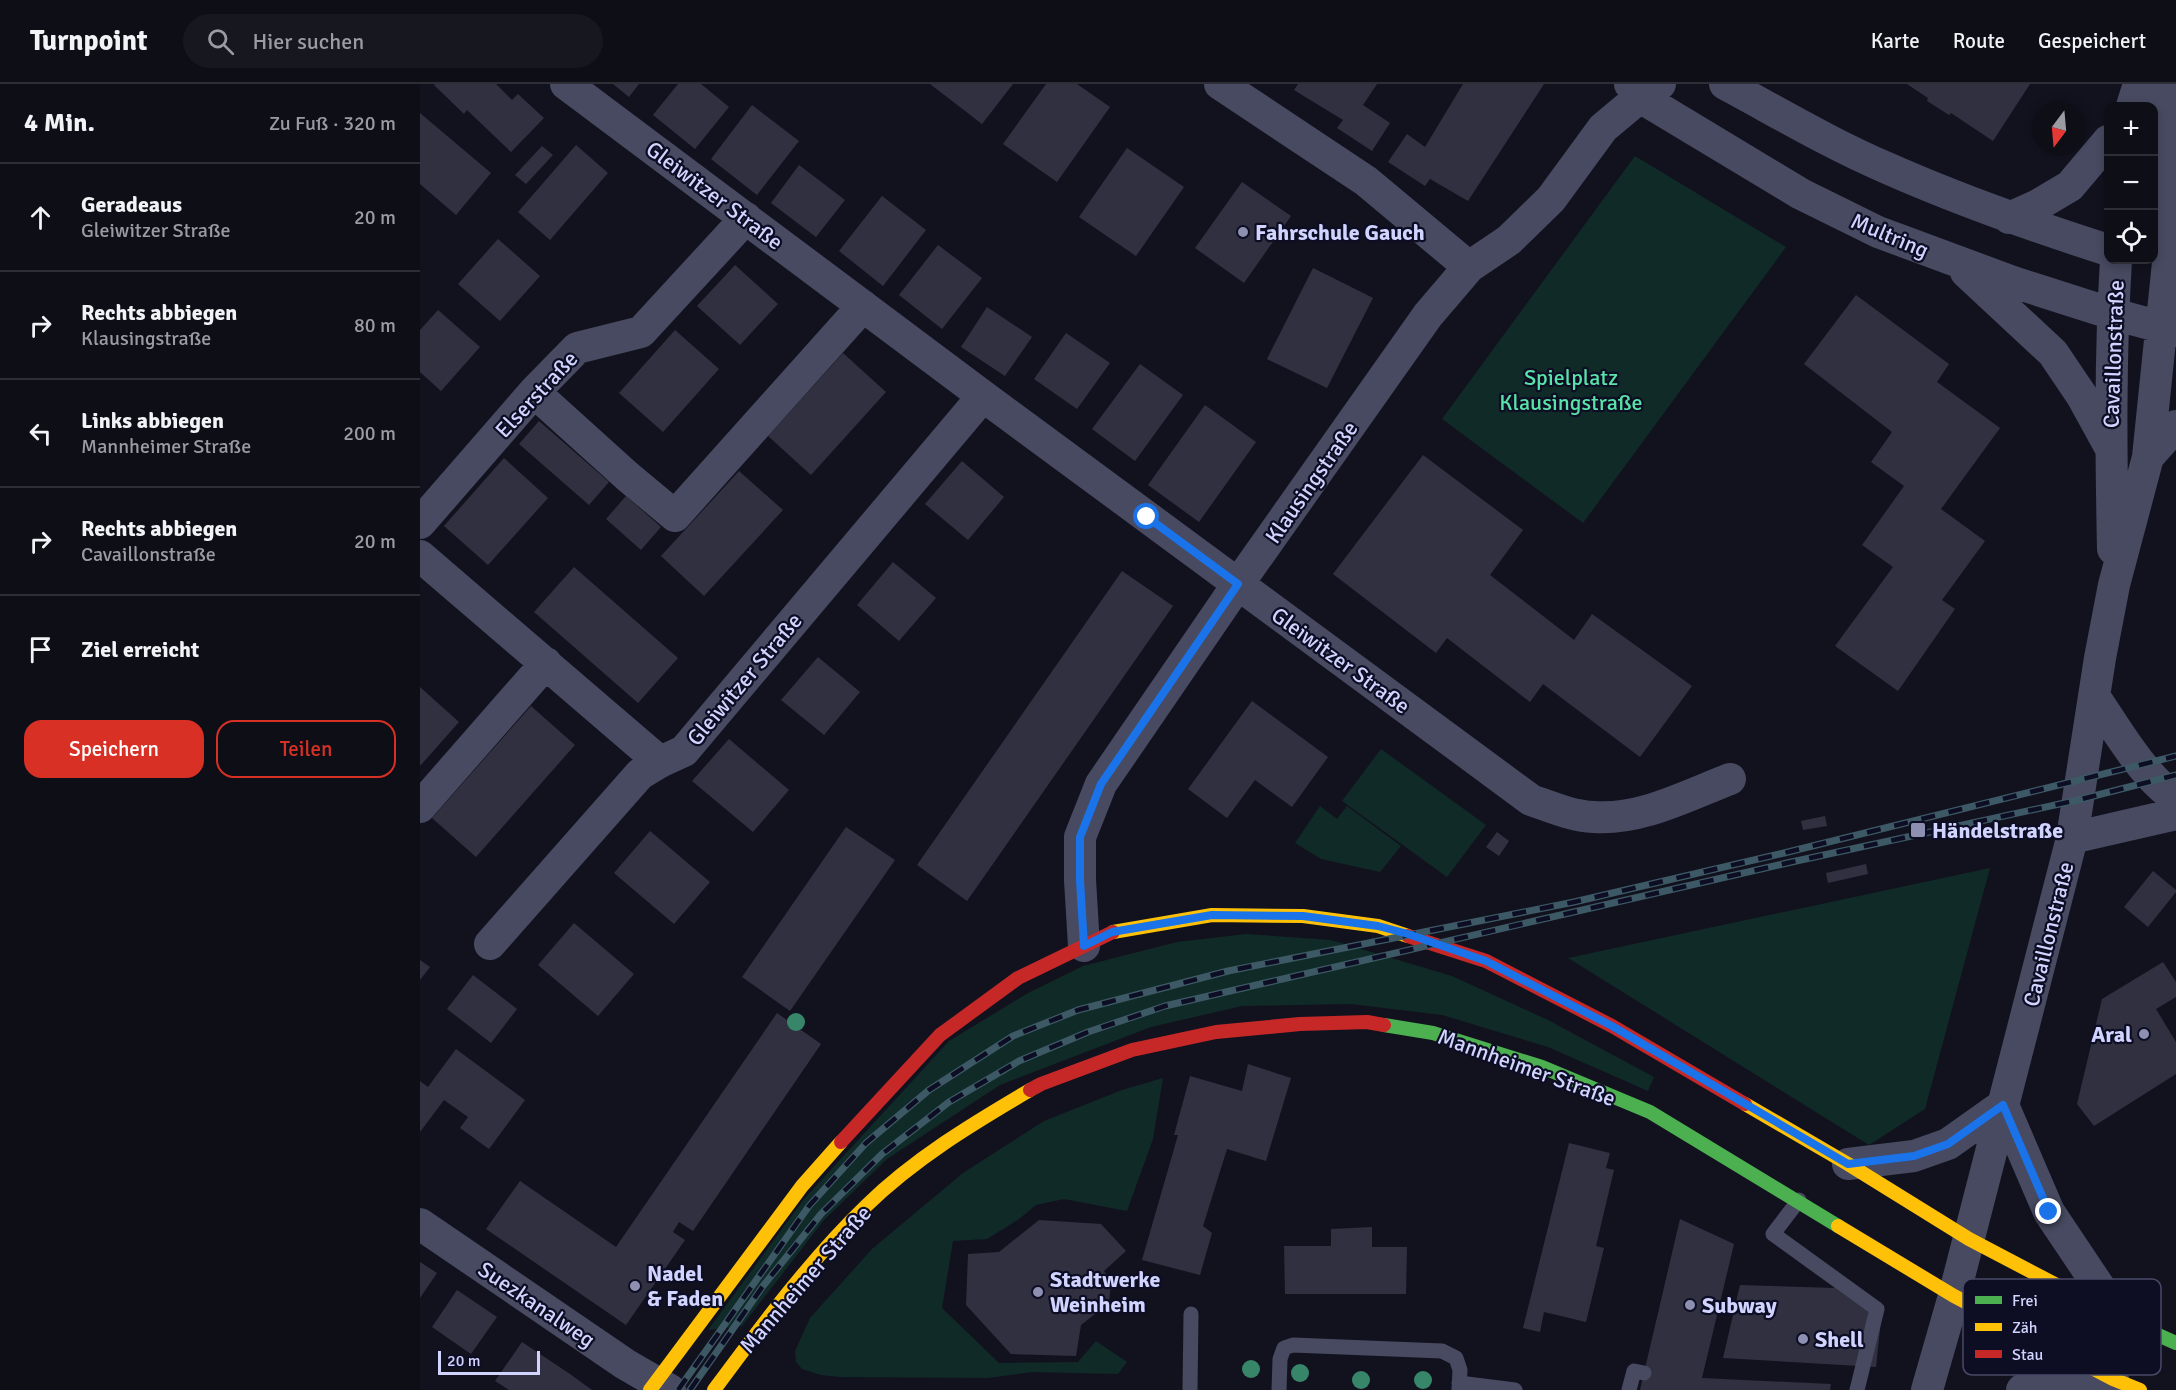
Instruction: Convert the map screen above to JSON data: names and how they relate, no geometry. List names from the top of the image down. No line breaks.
{"streets":{"main road":["Mannheimer Straße"],"street":["Gleiwitzer Straße","Multring","Cavaillonstraße","Elserstraße","Klausingstraße","Suezkanalweg"]},"crossings":[["Gleiwitzer Straße","Elserstraße"],["Gleiwitzer Straße","Klausingstraße"],["Multring","Cavaillonstraße"],["Multring","Klausingstraße"],["Cavaillonstraße","Mannheimer Straße"]],"parks":["Spielplatz Klausingstraße"],"places":{"other":["Fahrschule Gauch","Aral","Nadel & Faden","Stadtwerke Weinheim","Subway","Shell"],"transit":["Händelstraße"]},"legend":["Frei","Zäh","Stau"],"scale_bar":"20 m","north":"bottom","page":{"header":"Turnpoint","search":"Hier suchen","nav":["Karte","Route","Gespeichert"],"heading":["4 Min.","Zu Fuß · 320 m"],"map_buttons":["+","−"],"list":[["Geradeaus","Gleiwitzer Straße","20 m"],["Rechts abbiegen","Klausingstraße","80 m"],["Links abbiegen","Mannheimer Straße","200 m"],["Rechts abbiegen","Cavaillonstraße","20 m"],"Ziel erreicht"],"buttons":["Speichern","Teilen"],"scale":"20 m"}}
